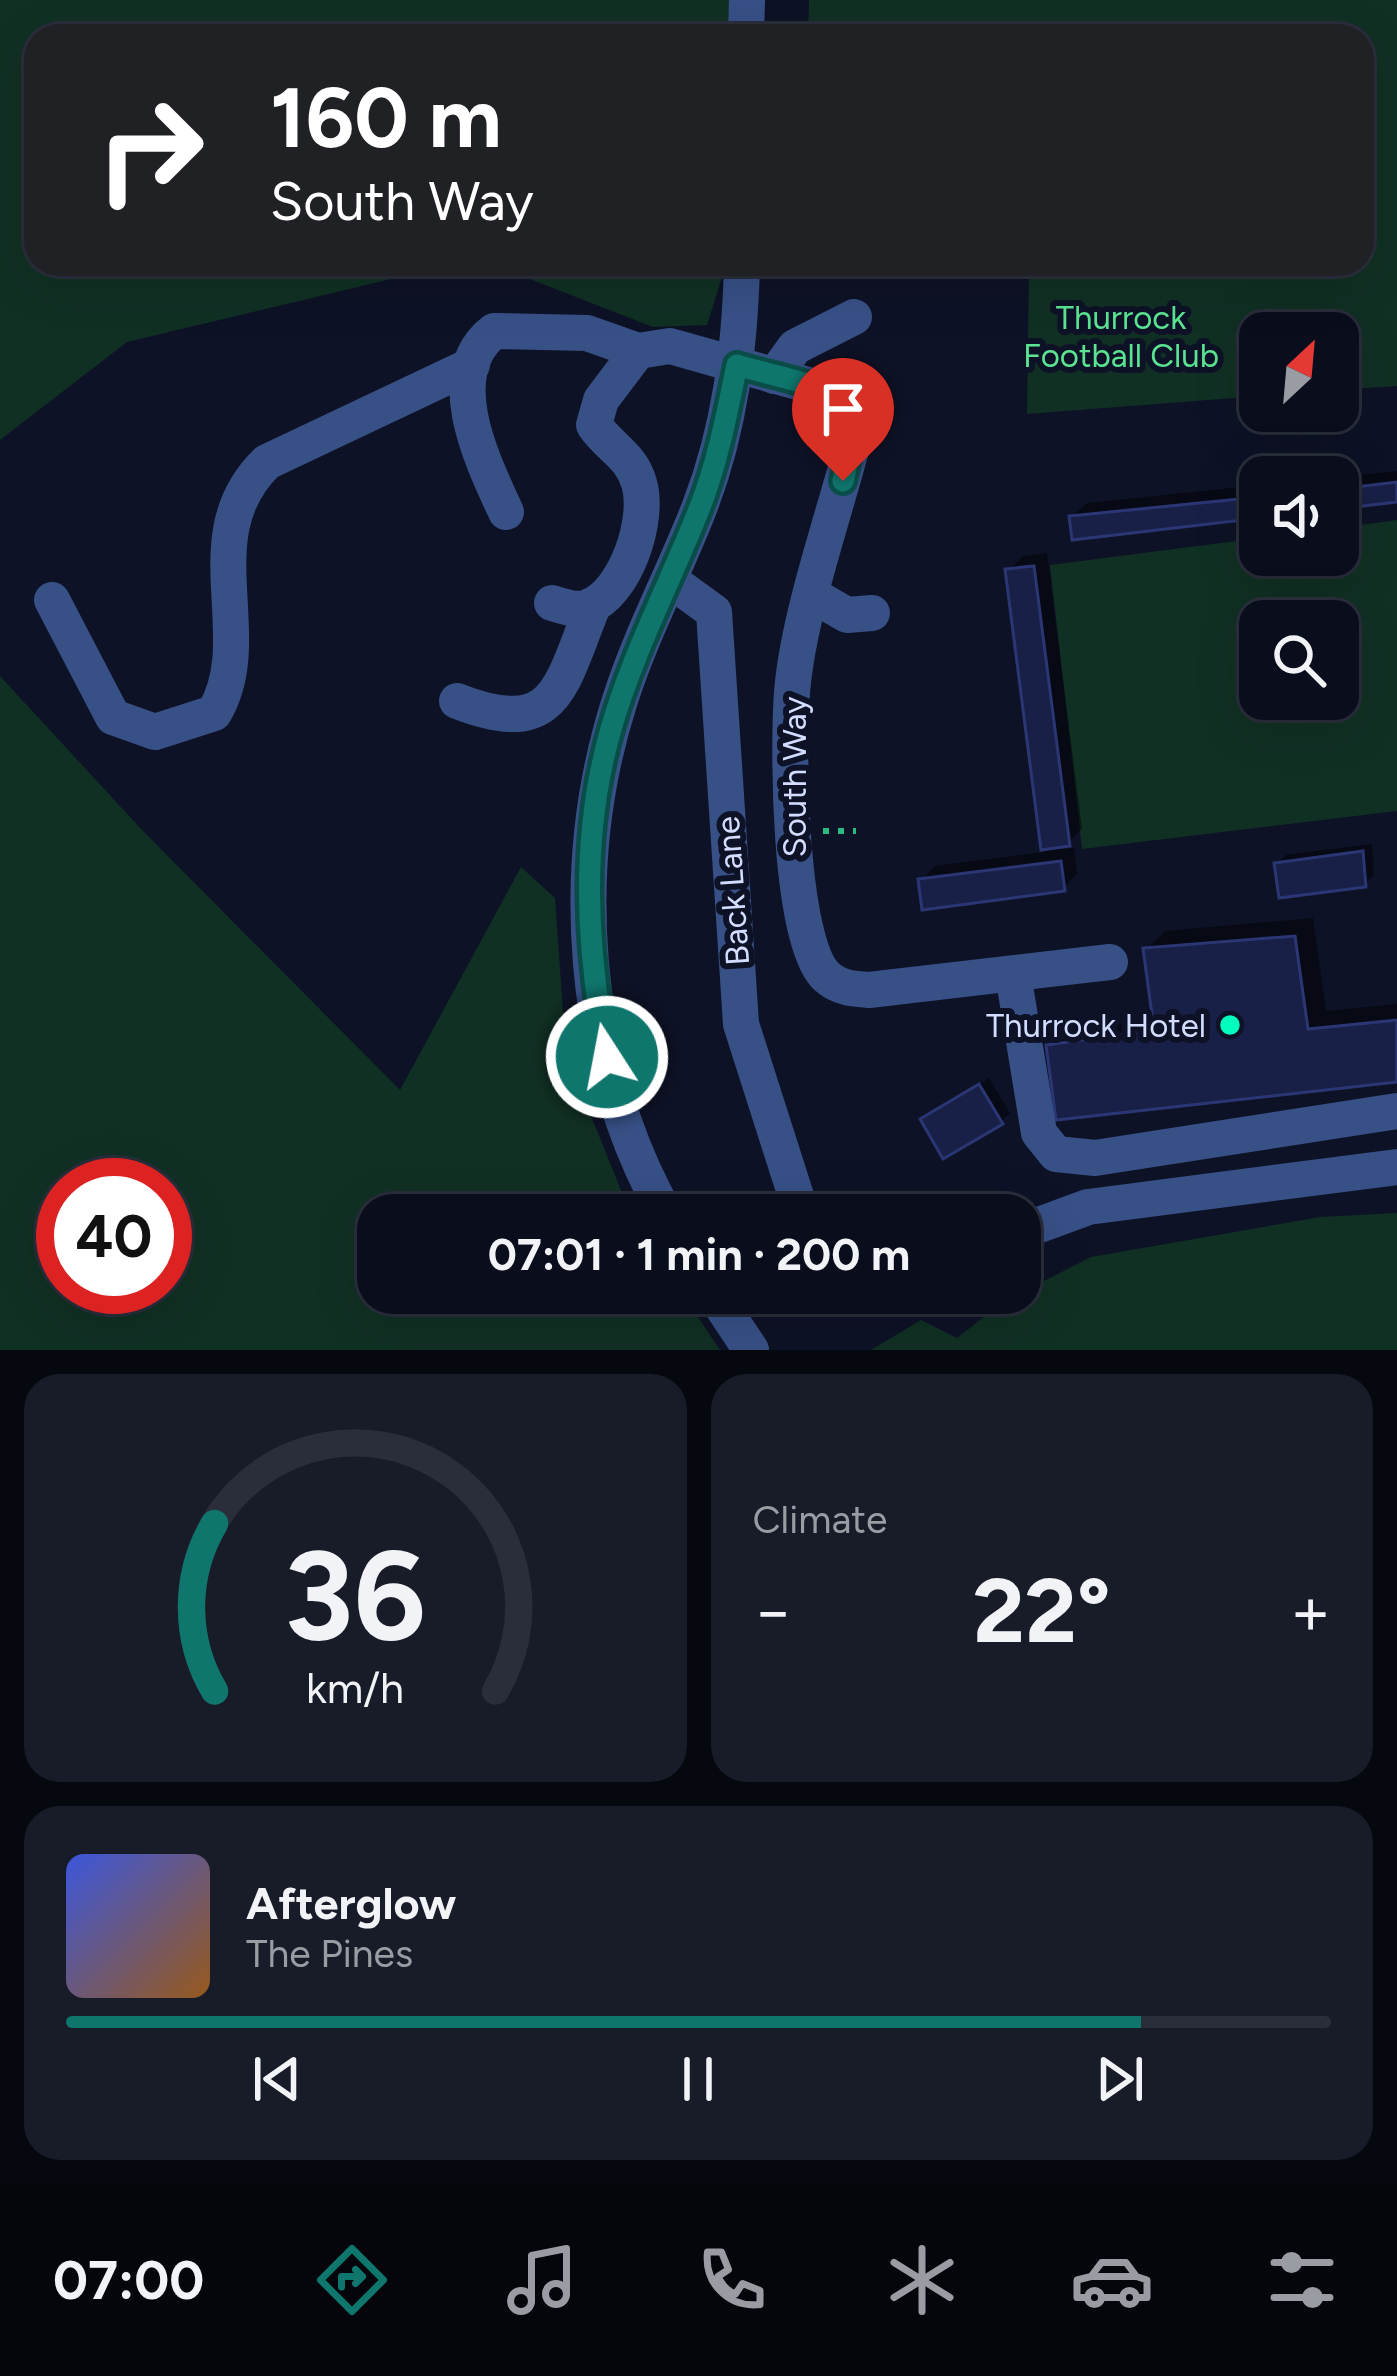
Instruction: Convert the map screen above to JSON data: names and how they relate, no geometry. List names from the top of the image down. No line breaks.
{"streets":{"street":["South Way","Back Lane"]},"parks":["Thurrock Football Club"],"places":["Thurrock Hotel"],"north":"top right","page":{"turn":["160 m","South Way"],"limit":"40","trip":"07:01 · 1 min · 200 m","tile":"Climate","heat":["−","22°","+"],"song":["Afterglow","The Pines"],"tabs":"07:00","gauge":["36","km/h"]}}
